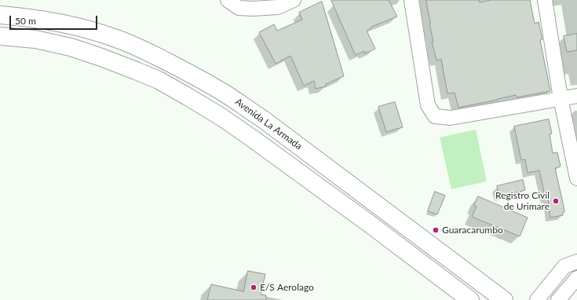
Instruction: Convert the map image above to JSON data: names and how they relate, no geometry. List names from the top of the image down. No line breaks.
{"streets":{"main road":["Avenida La Armada"]},"places":["Registro Civil de Urimare","Guaracarumbo","E/S Aerolago"],"scale_bar":"50 m"}
